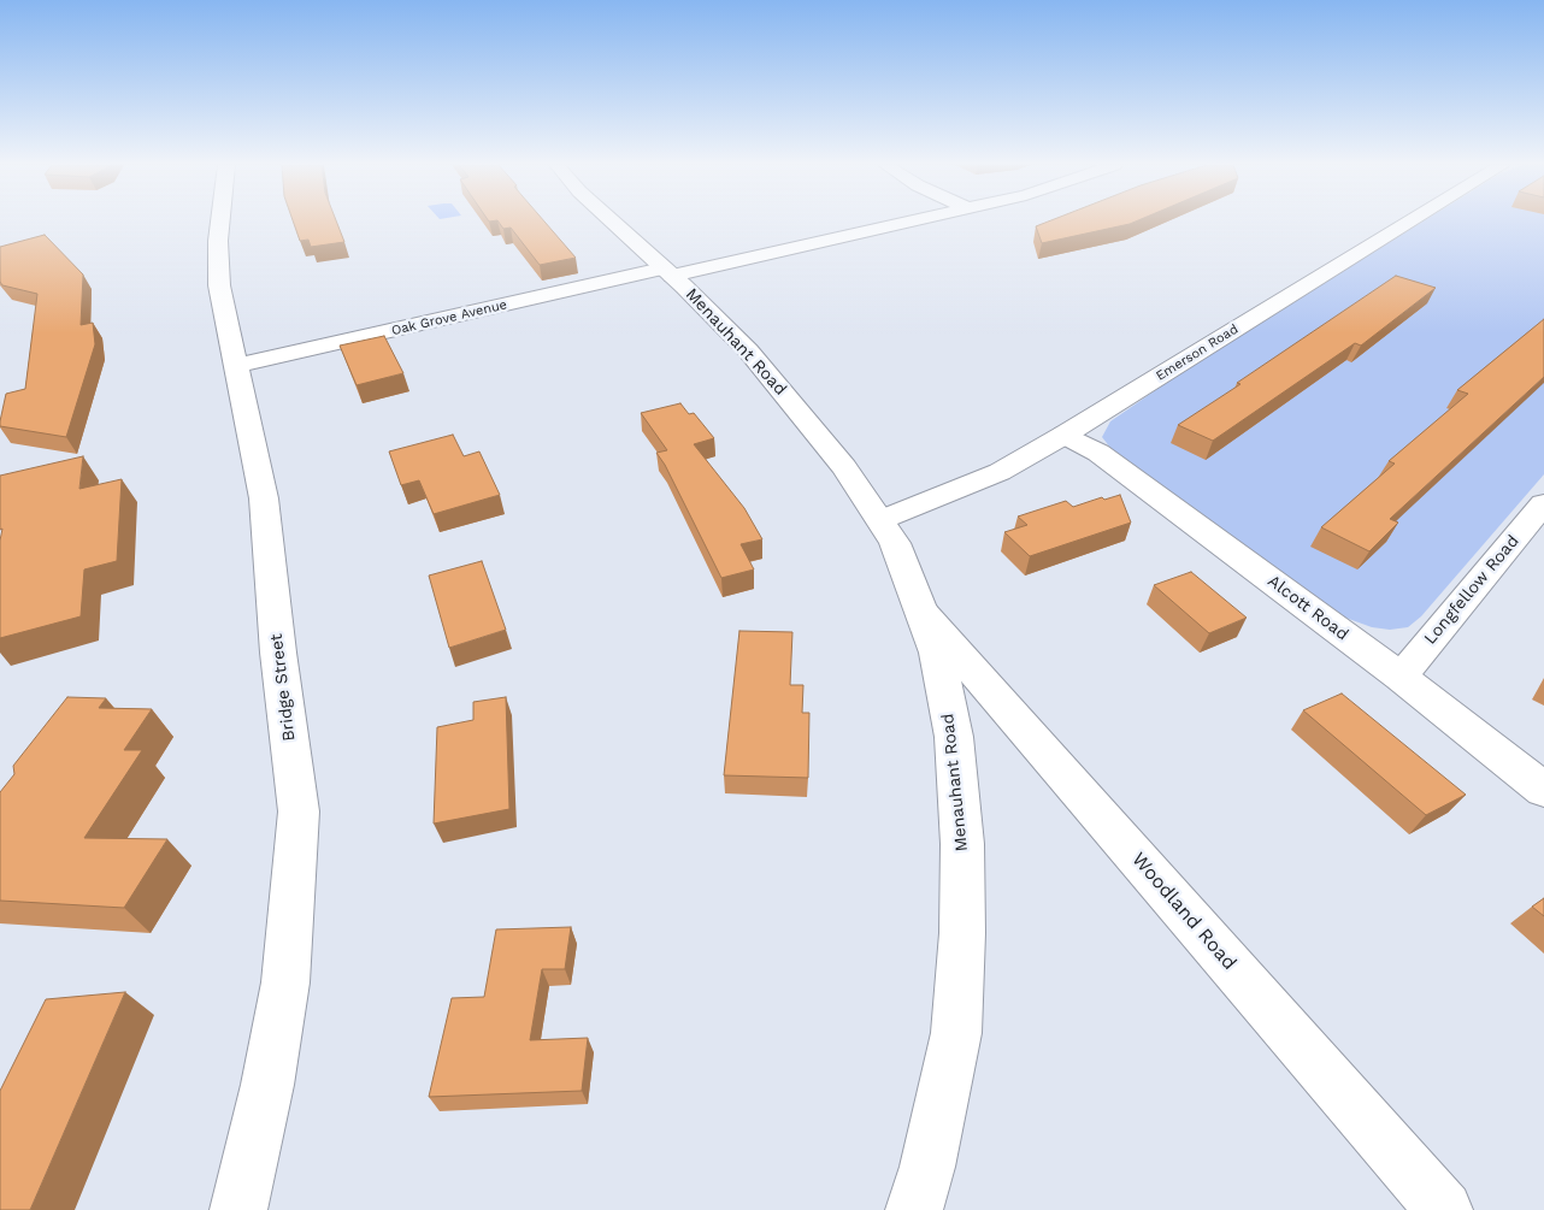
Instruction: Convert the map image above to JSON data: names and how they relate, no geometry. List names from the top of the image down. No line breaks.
{"streets":{"street":["Oak Grove Avenue","Menauhant Road","Emerson Road","Longfellow Road","Alcott Road","Bridge Street","Woodland Road"]},"crossings":[["Oak Grove Avenue","Menauhant Road"],["Oak Grove Avenue","Bridge Street"],["Menauhant Road","Emerson Road"],["Menauhant Road","Woodland Road"],["Emerson Road","Alcott Road"],["Longfellow Road","Alcott Road"]]}
